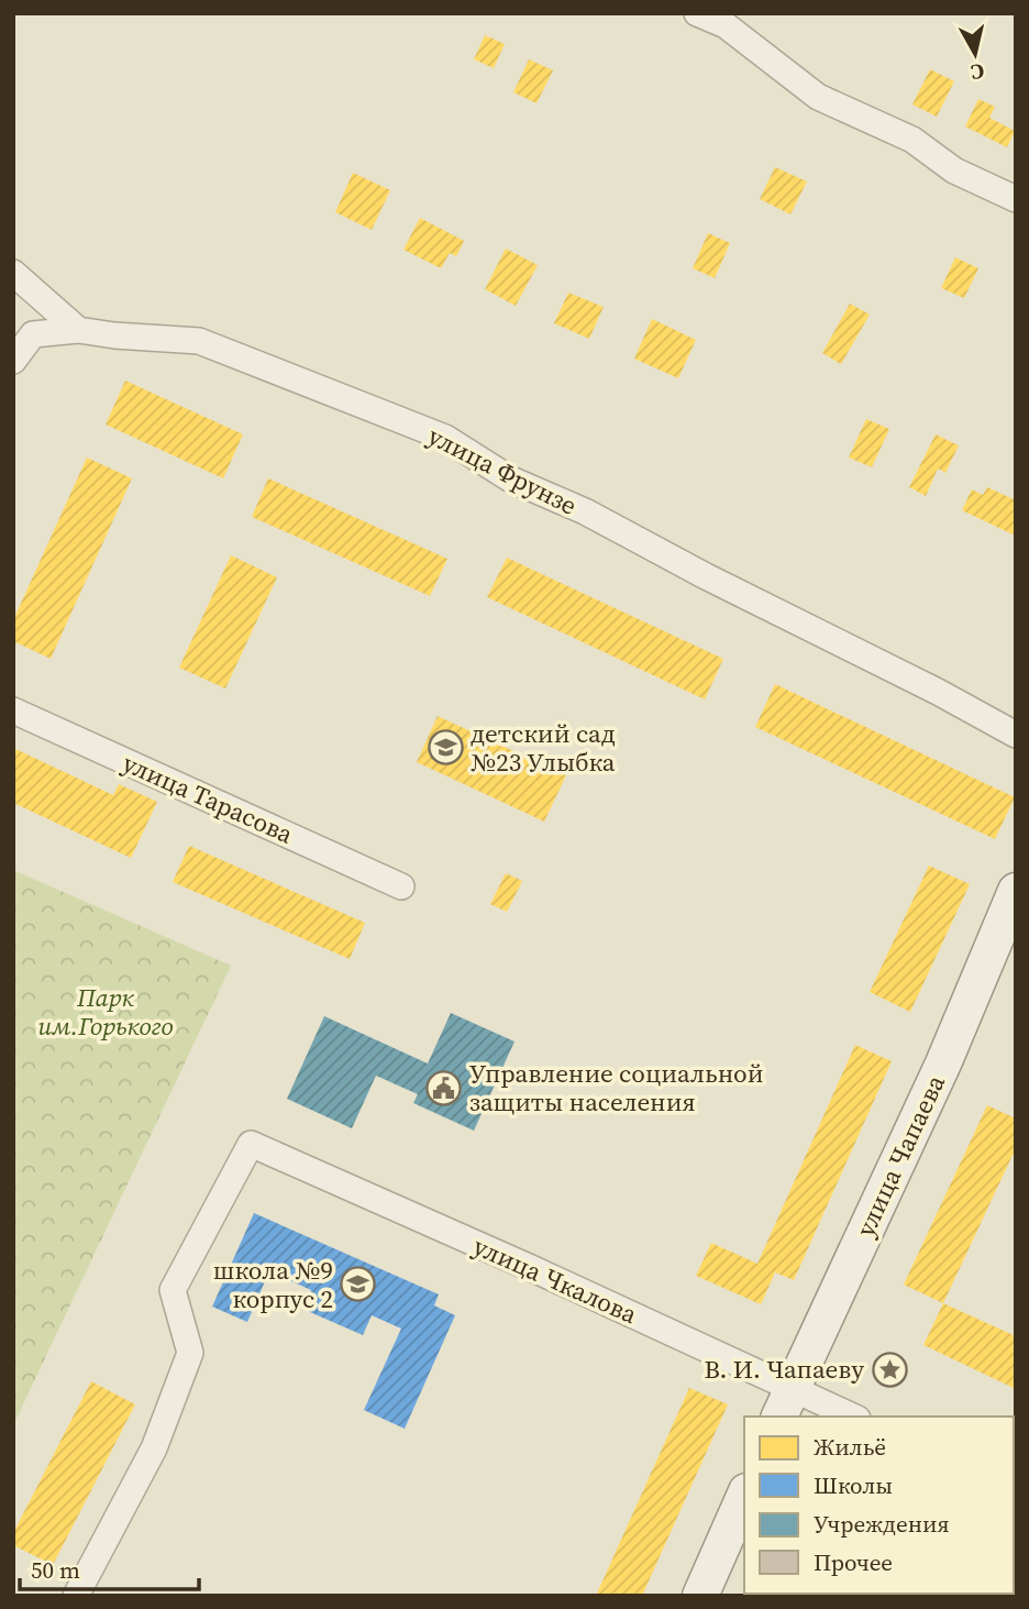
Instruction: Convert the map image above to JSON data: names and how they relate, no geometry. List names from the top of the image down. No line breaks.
{"streets":{"street":["улица Фрунзе","улица Тарасова","улица Чапаева","улица Чкалова"]},"crossings":[["улица Чапаева","улица Чкалова"]],"parks":["Парк им.Горького"],"places":{"school or university":["детский сад №23 Улыбка","школа №9 корпус 2"],"public building":["Управление социальной защиты населения"],"place":["В. И. Чапаеву"]},"legend":["Жильё","Школы","Учреждения","Прочее"],"scale_bar":"50 m","north":"bottom"}
